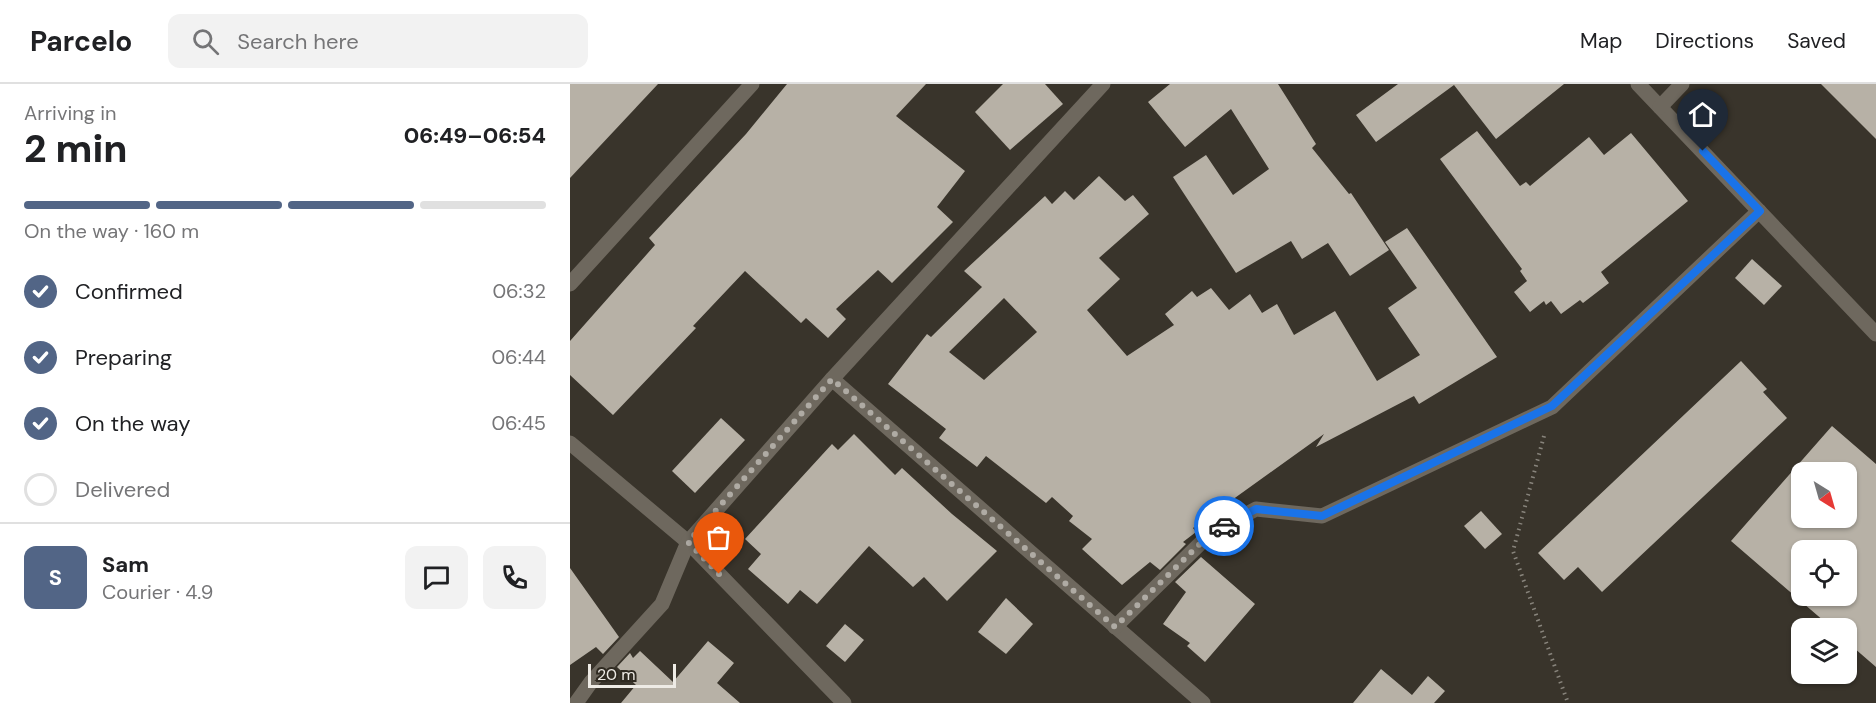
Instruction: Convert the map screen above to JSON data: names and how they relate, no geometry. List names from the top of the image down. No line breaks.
{"scale_bar":"20 m","north":"bottom right","page":{"header":"Parcelo","search":"Search here","nav":["Map","Directions","Saved"],"heading":["2 min","Arriving in","06:49–06:54"],"panel":["Sam","Courier · 4.9"],"bar":"On the way · 160 m","list":[["Confirmed","06:32"],["Preparing","06:44"],["On the way","06:45"],"Delivered"],"round":"S","scale":"20 m"}}
